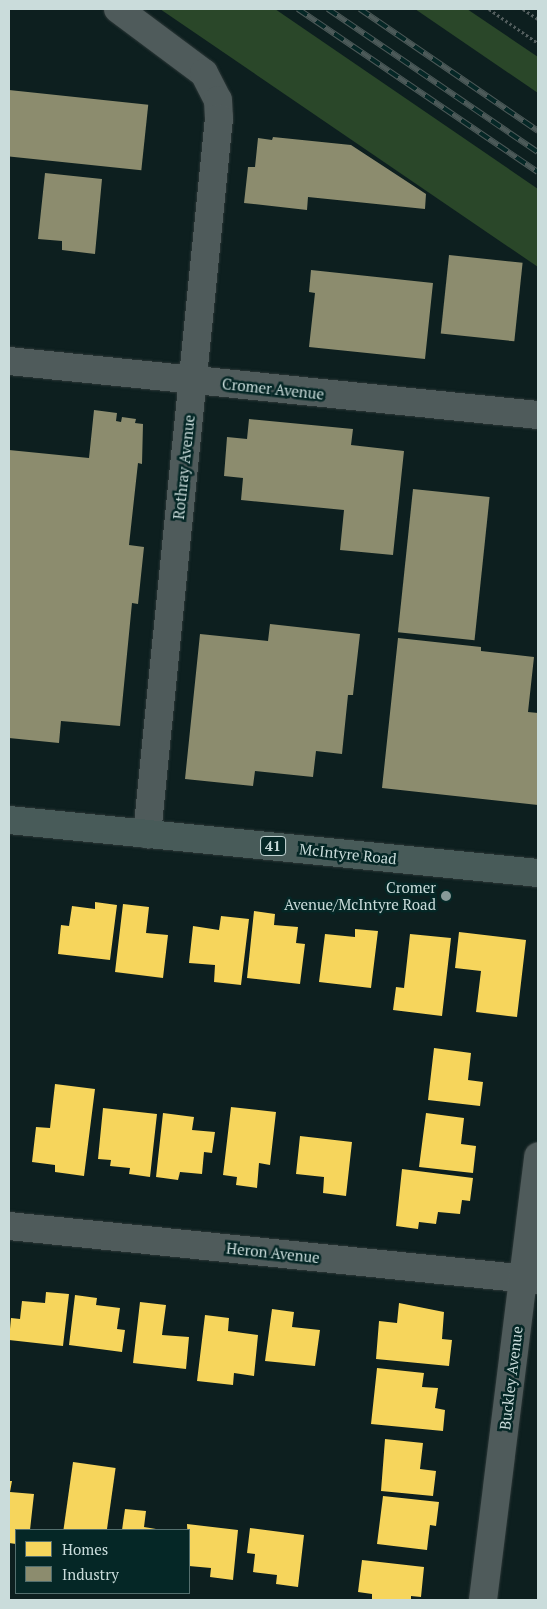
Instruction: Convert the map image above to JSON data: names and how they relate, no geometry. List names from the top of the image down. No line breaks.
{"streets":{"main road":["41","McIntyre Road"],"street":["Cromer Avenue","Rothray Avenue","Heron Avenue","Buckley Avenue"]},"crossings":[["Cromer Avenue","Rothray Avenue"],["Rothray Avenue","McIntyre Road"],["Heron Avenue","Buckley Avenue"]],"places":["Cromer Avenue/McIntyre Road"],"legend":["Homes","Industry"]}
